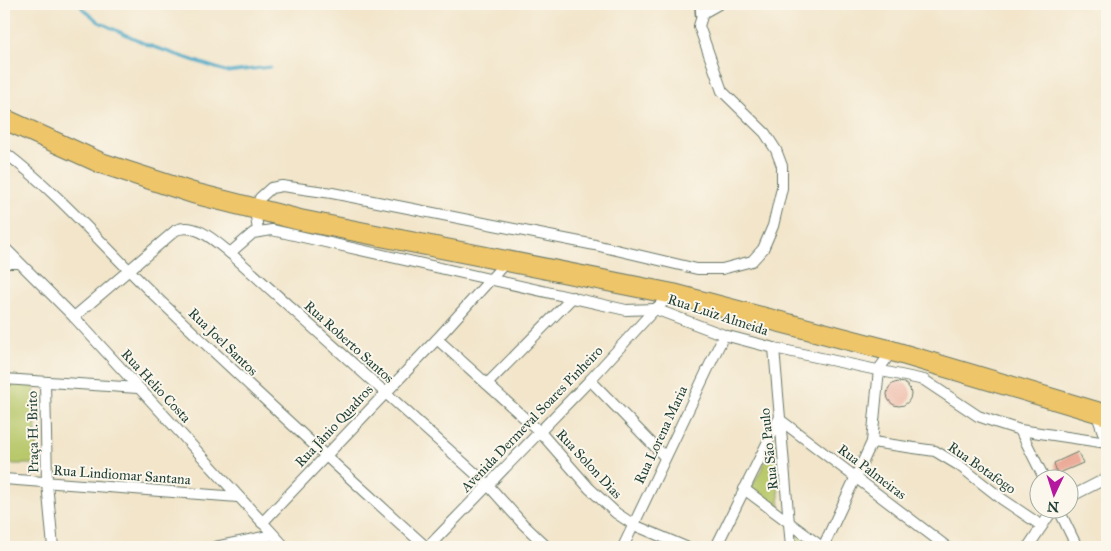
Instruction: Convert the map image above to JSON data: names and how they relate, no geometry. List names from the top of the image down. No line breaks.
{"streets":{"street":["Rua Luiz Almeida","Rua Joel Santos","Rua Roberto Santos","Rua Helio Costa","Avenida Dermeval Soares Pinheiro","Rua Jânio Quadros","Praça H. Brito","Rua Lorena Maria","Rua São Paulo","Rua Solon Dias","Rua Botafogo","Rua Palmeiras","Rua Lindiomar Santana"]},"crossings":[["Rua Luiz Almeida","Avenida Dermeval Soares Pinheiro"],["Rua Luiz Almeida","Rua Jânio Quadros"],["Rua Luiz Almeida","Rua Lorena Maria"],["Rua Luiz Almeida","Rua São Paulo"],["Rua Joel Santos","Rua Roberto Santos"],["Rua Joel Santos","Avenida Dermeval Soares Pinheiro"],["Rua Joel Santos","Rua Jânio Quadros"],["Rua Roberto Santos","Avenida Dermeval Soares Pinheiro"],["Rua Roberto Santos","Rua Jânio Quadros"],["Rua Helio Costa","Rua Jânio Quadros"],["Rua Helio Costa","Rua Lindiomar Santana"],["Avenida Dermeval Soares Pinheiro","Rua Solon Dias"],["Rua Jânio Quadros","Rua Solon Dias"],["Praça H. Brito","Rua Lindiomar Santana"],["Rua Lorena Maria","Rua Solon Dias"],["Rua São Paulo","Rua Palmeiras"]],"north":"bottom"}
